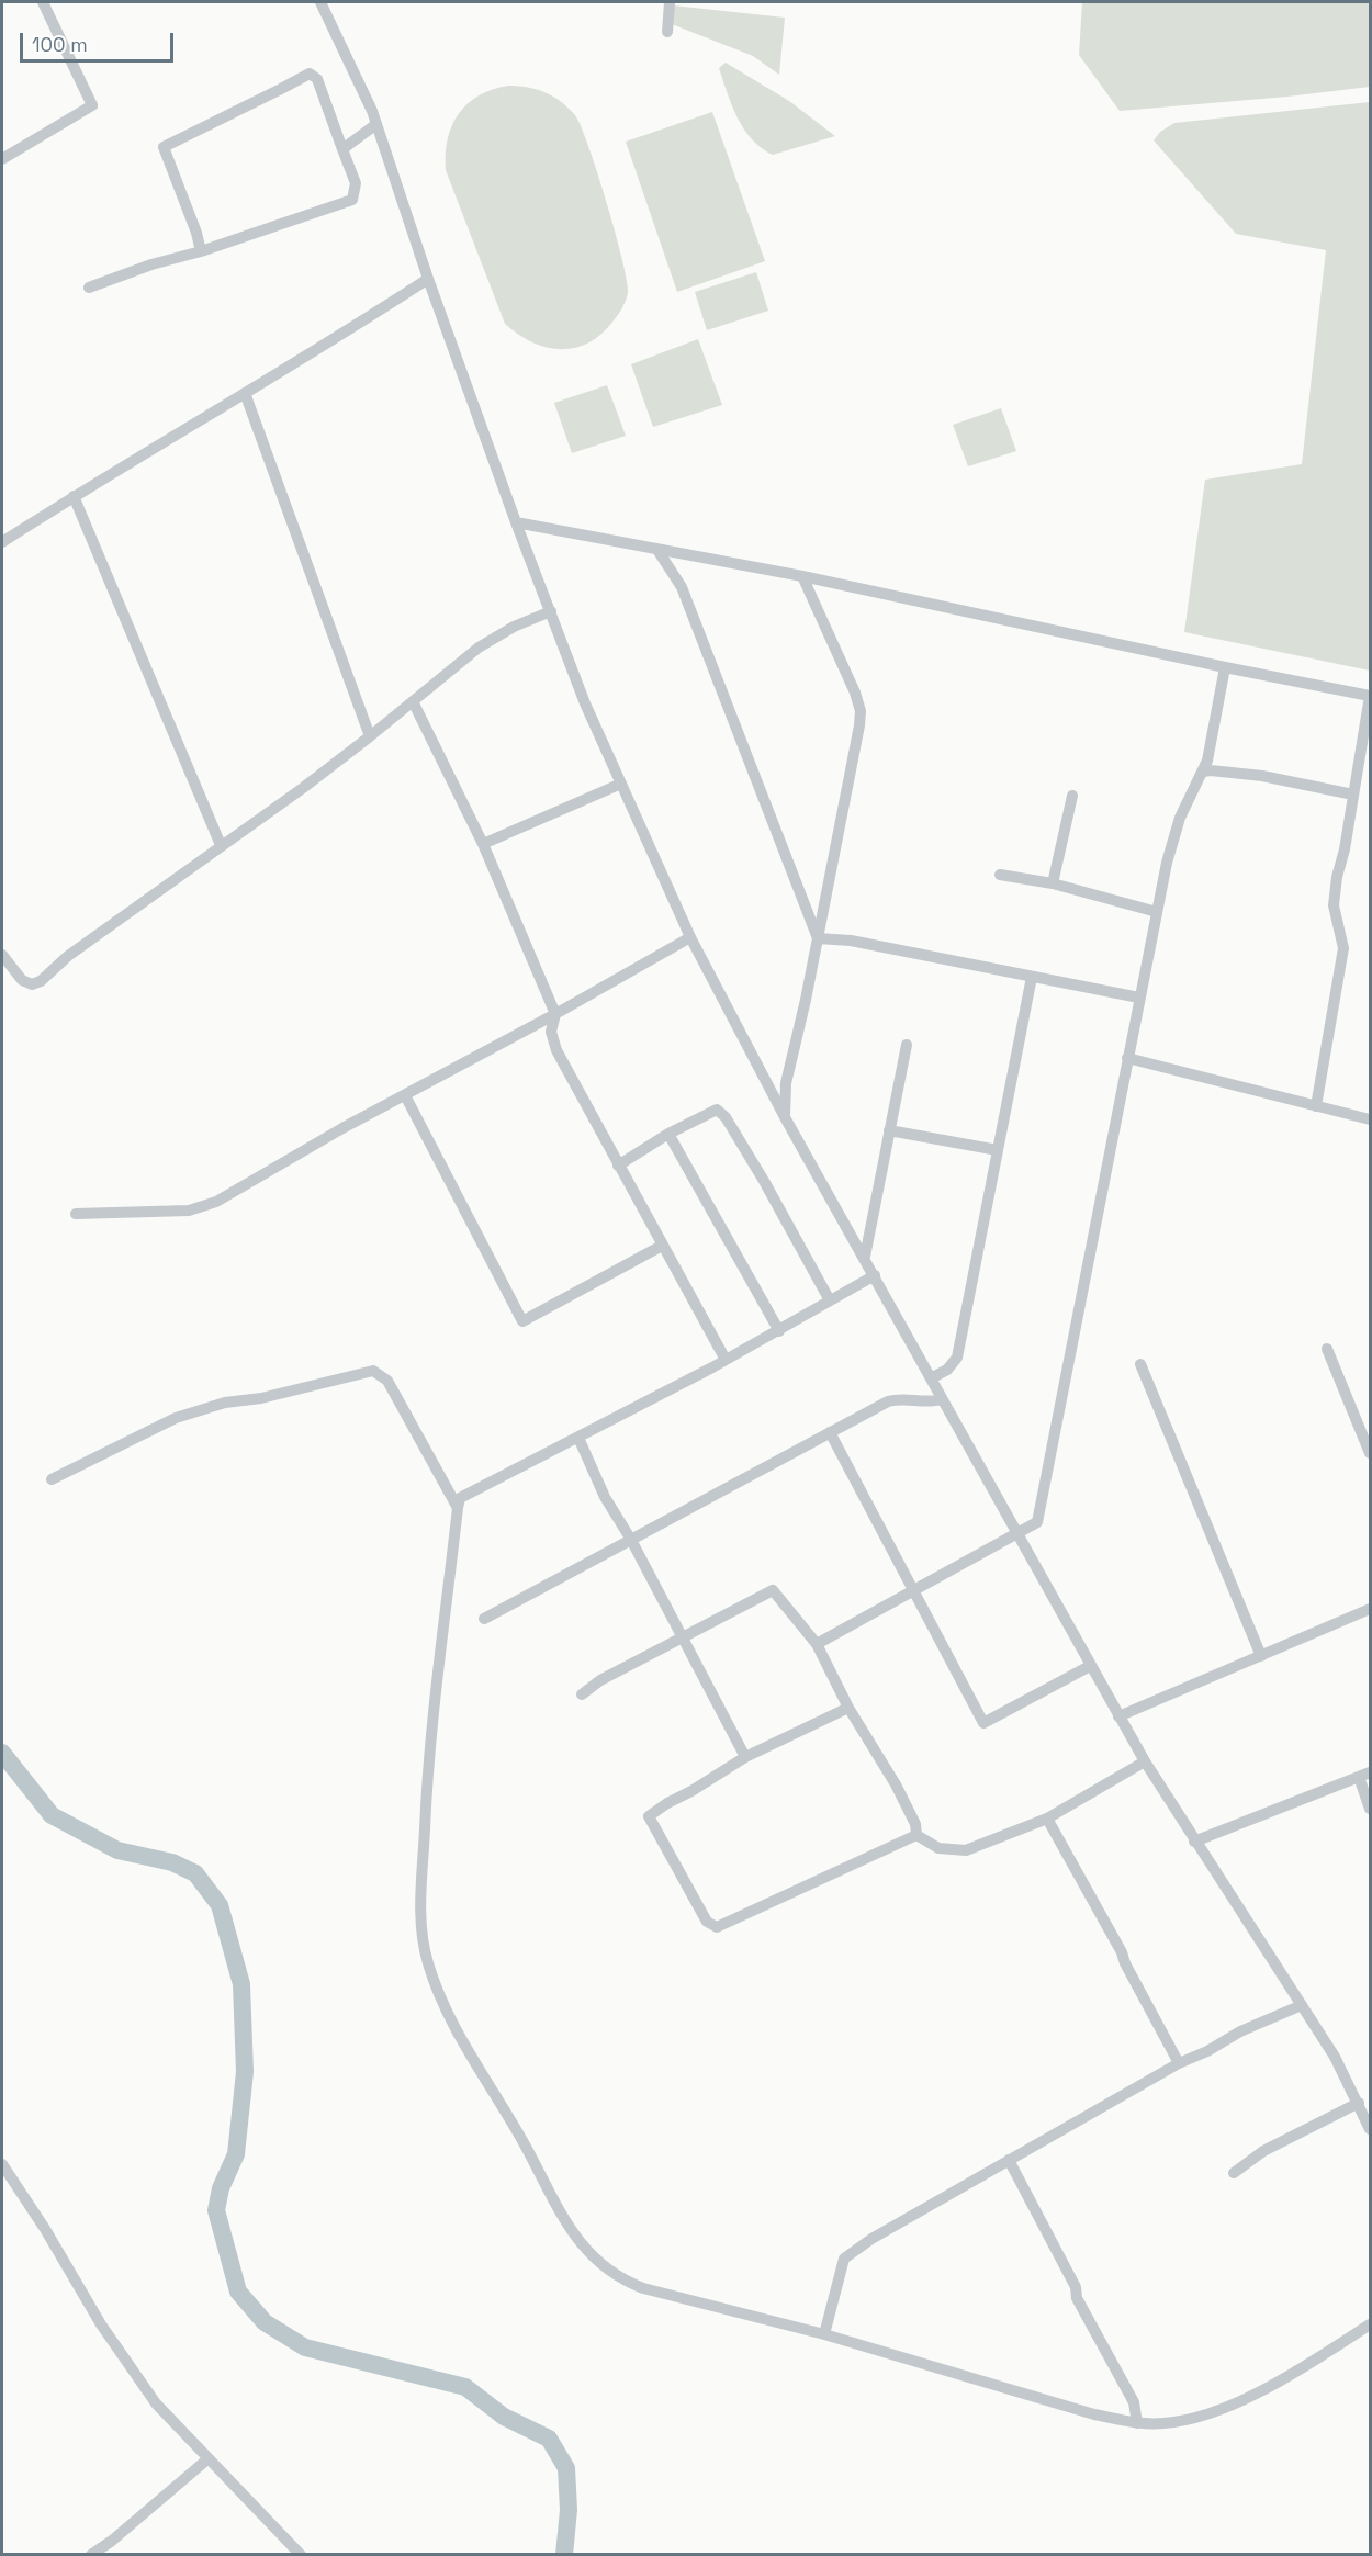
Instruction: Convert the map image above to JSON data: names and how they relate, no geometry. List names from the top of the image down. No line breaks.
{"scale_bar":"100 m"}
